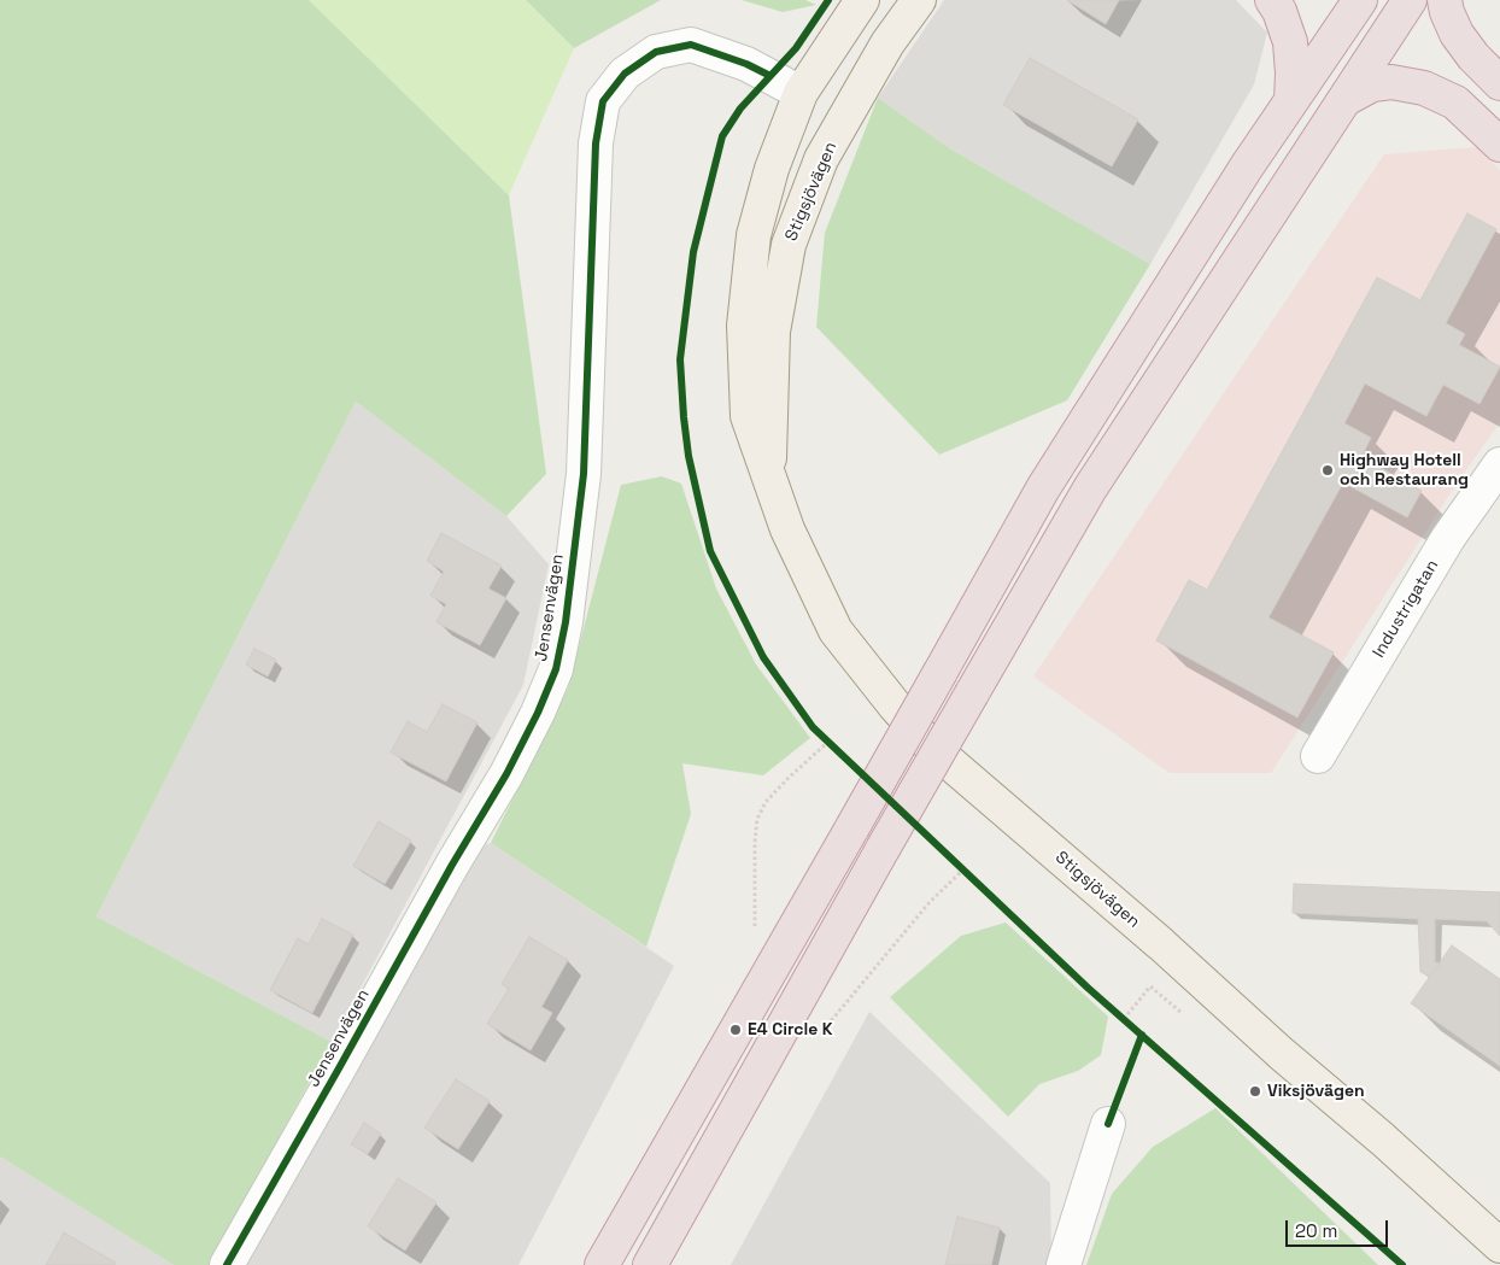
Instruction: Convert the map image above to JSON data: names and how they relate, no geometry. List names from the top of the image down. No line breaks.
{"streets":{"main road":["Stigsjövägen"],"street":["Jensenvägen","Industrigatan"]},"crossings":[["Stigsjövägen","Jensenvägen"]],"places":["Highway Hotell och Restaurang","E4 Circle K","Viksjövägen"],"scale_bar":"20 m"}
